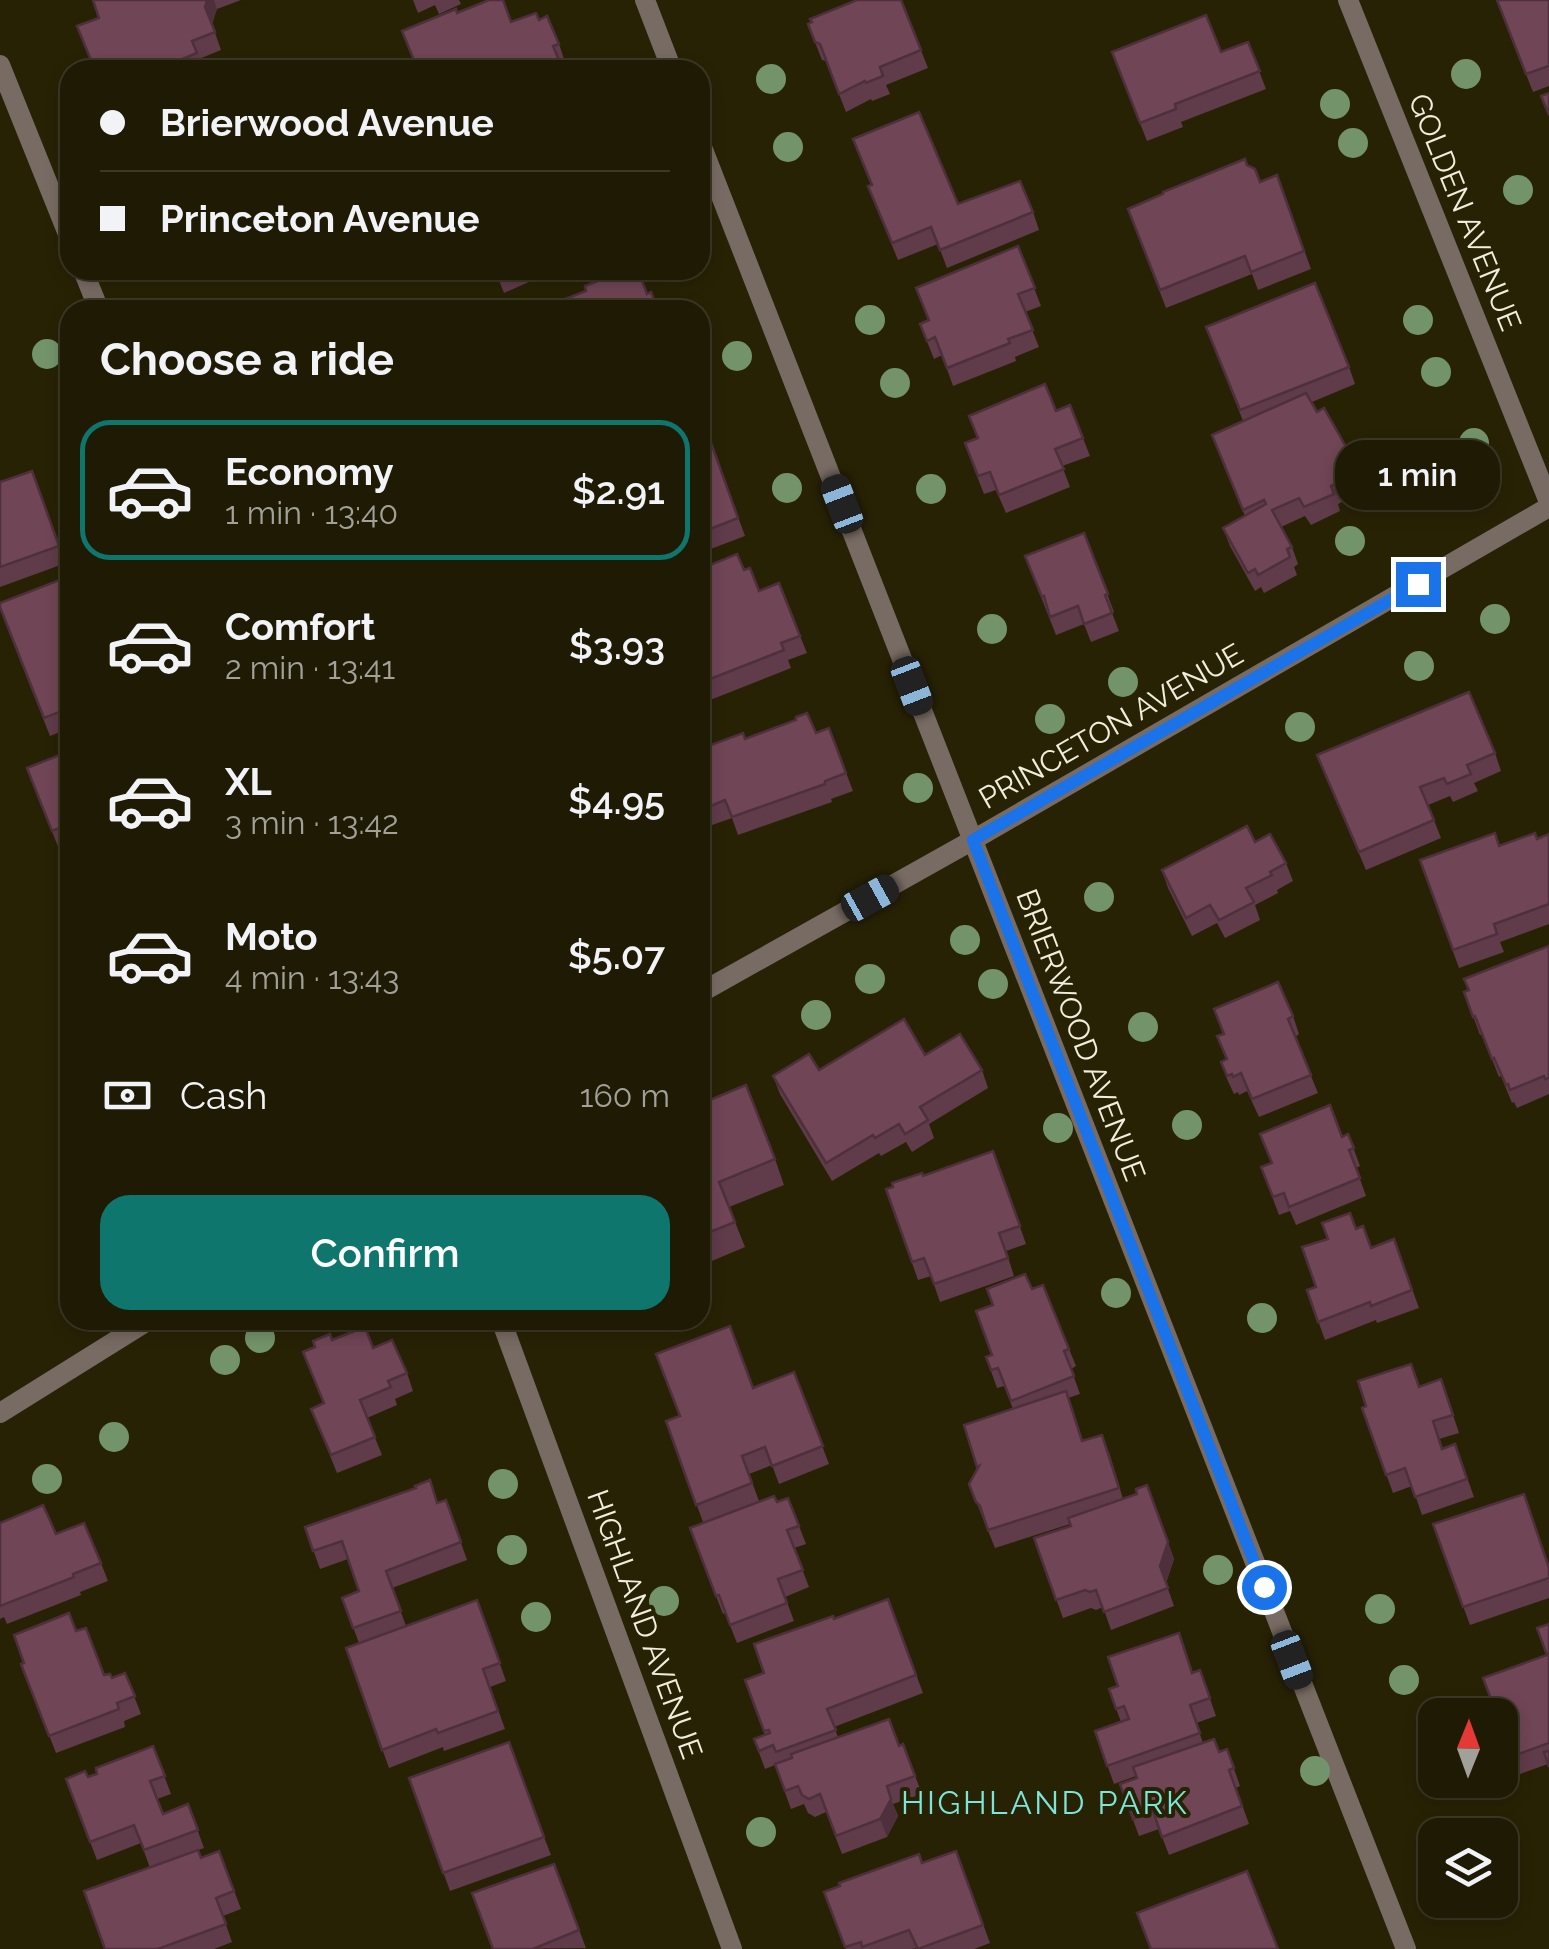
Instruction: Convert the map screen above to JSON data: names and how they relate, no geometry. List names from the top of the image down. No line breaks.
{"streets":{"street":["GOLDEN AVENUE","PRINCETON AVENUE","BRIERWOOD AVENUE","HIGHLAND AVENUE"]},"crossings":[["GOLDEN AVENUE","PRINCETON AVENUE"],["PRINCETON AVENUE","BRIERWOOD AVENUE"]],"districts":["HIGHLAND PARK"],"north":"top","page":{"banner":["Brierwood Avenue","Princeton Avenue"],"heading":"Choose a ride","list":[{"name":"Economy","note":"1 min · 13:40","value":"$2.91"},{"name":"Comfort","note":"2 min · 13:41","value":"$3.93"},{"name":"XL","note":"3 min · 13:42","value":"$4.95"},{"name":"Moto","note":"4 min · 13:43","value":"$5.07"}],"bubble":"1 min","pay":["Cash","160 m"],"buttons":"Confirm"}}
